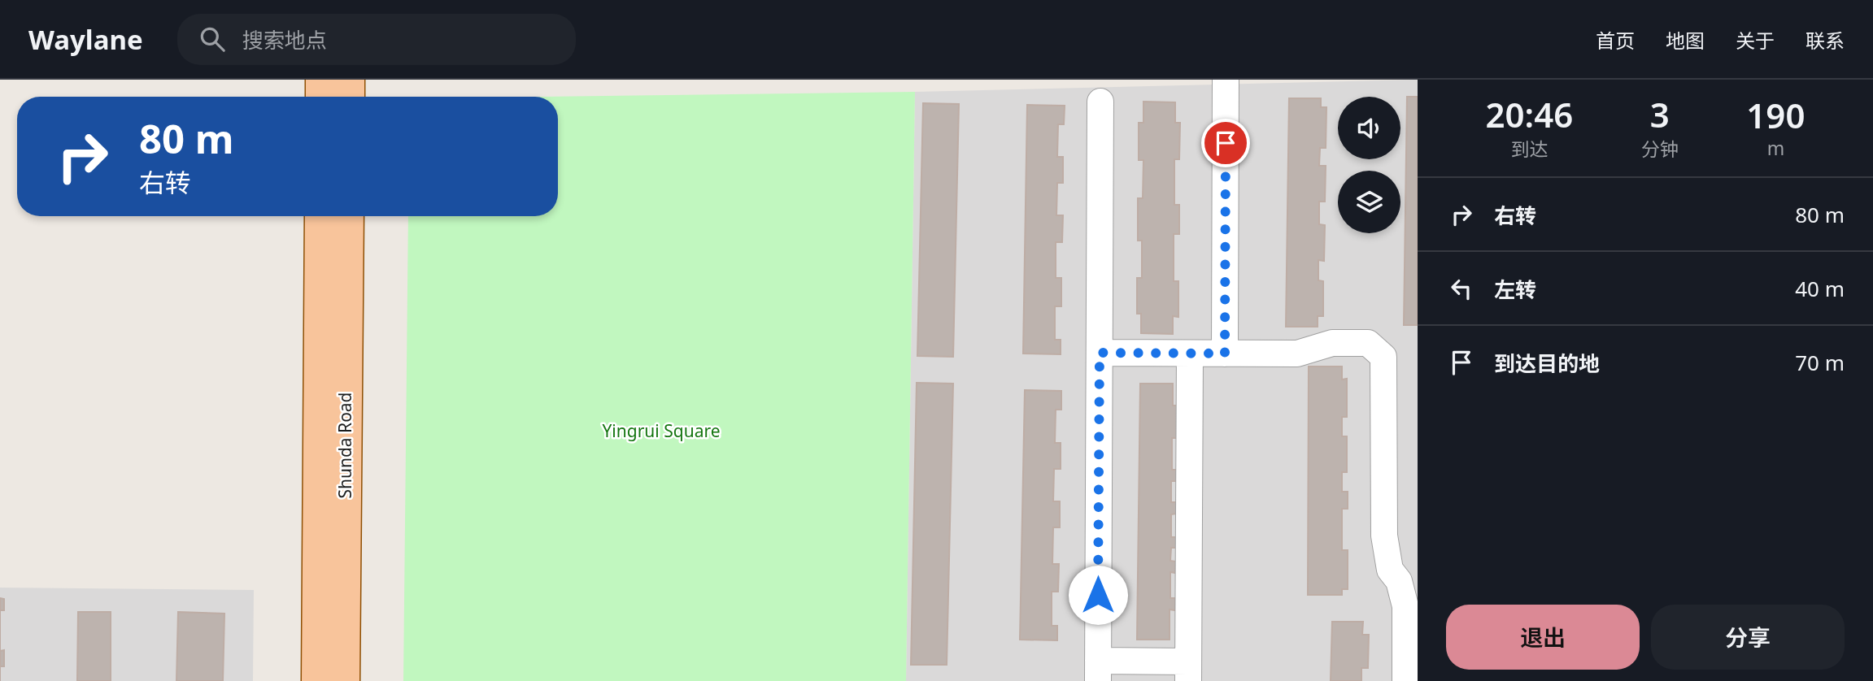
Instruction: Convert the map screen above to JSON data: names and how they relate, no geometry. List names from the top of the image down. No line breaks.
{"streets":{"main road":["Shunda Road"]},"parks":["Yingrui Square"],"page":{"header":"Waylane","search":"搜索地点","nav":["首页","地图","关于","联系"],"eta":["20:46","到达","3","分钟","190","m"],"turn":["80 m","右转"],"list":[{"name":"右转","value":"80 m"},{"name":"左转","value":"40 m"},{"name":"到达目的地","value":"70 m"}],"buttons":["退出","分享"]}}
